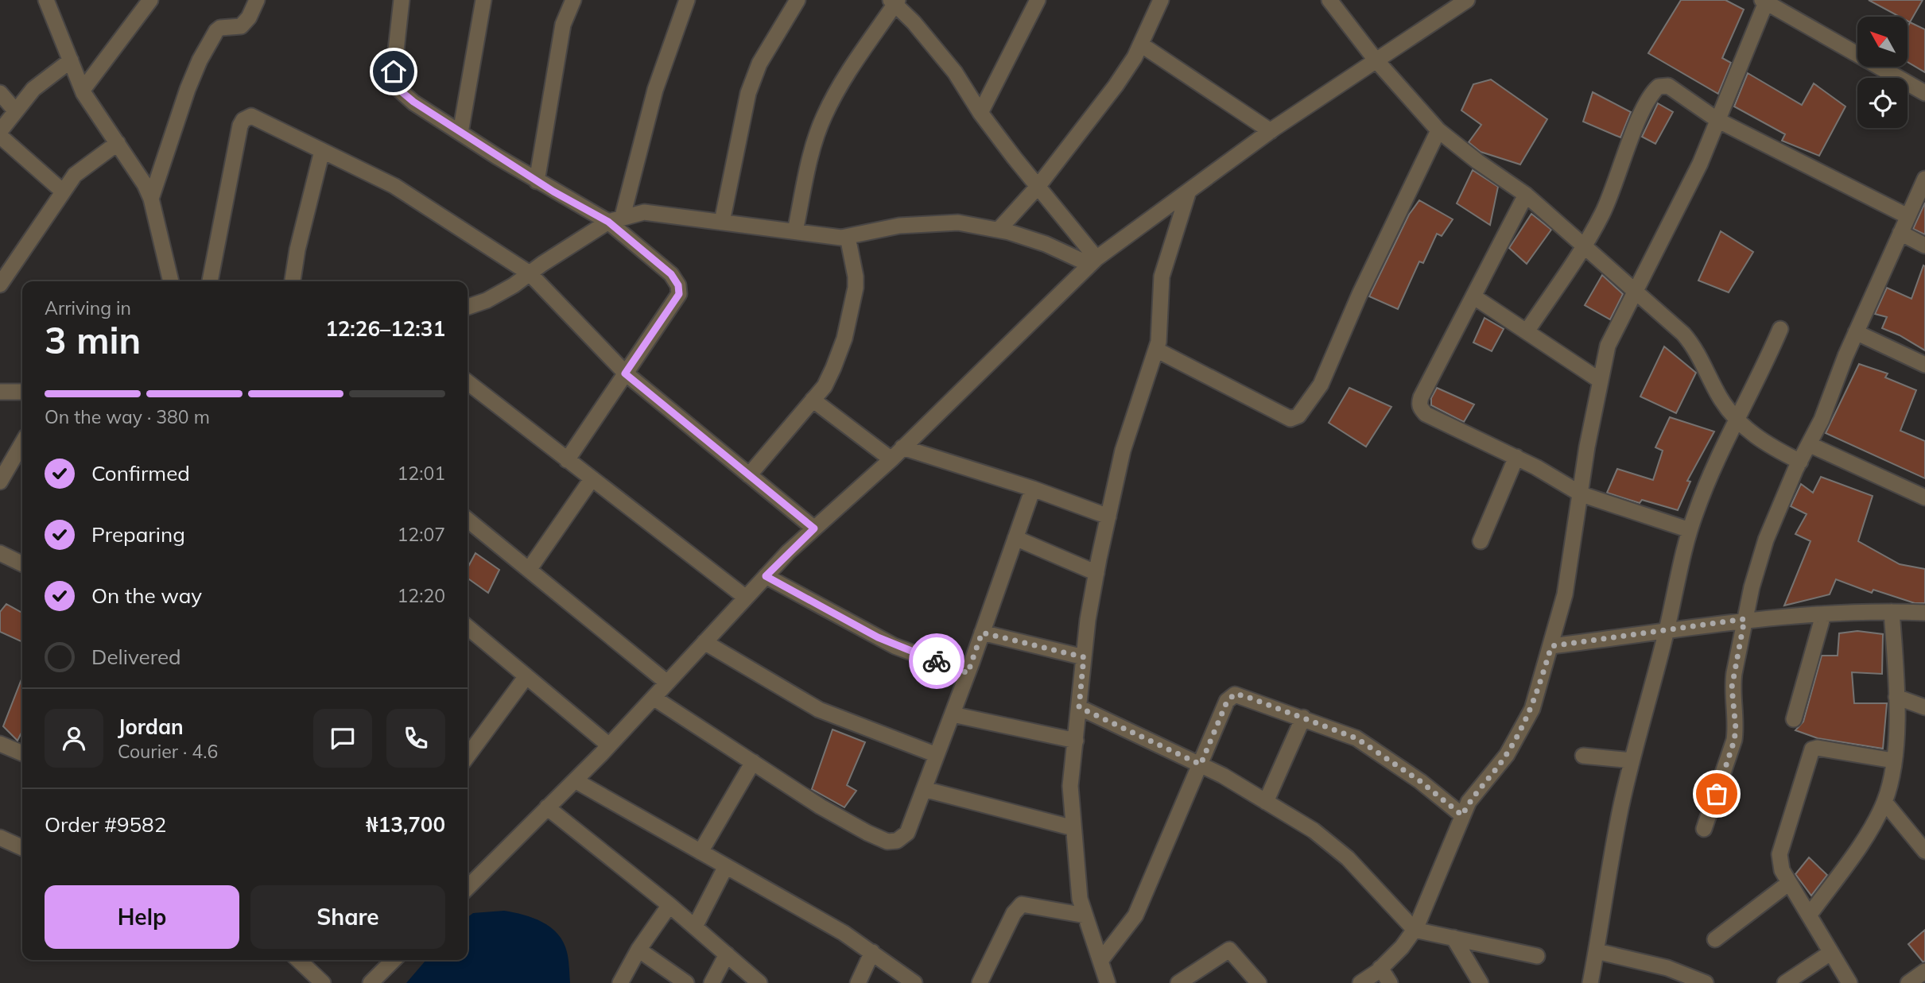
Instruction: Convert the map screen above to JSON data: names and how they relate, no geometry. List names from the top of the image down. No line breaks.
{"north":"top left","page":{"heading":["3 min","Arriving in","12:26–12:31"],"panel":["Jordan","Courier · 4.6","Order #9582","₦13,700"],"bar":"On the way · 380 m","list":[["Confirmed","12:01"],["Preparing","12:07"],["On the way","12:20"],"Delivered"],"buttons":["Help","Share"]}}
